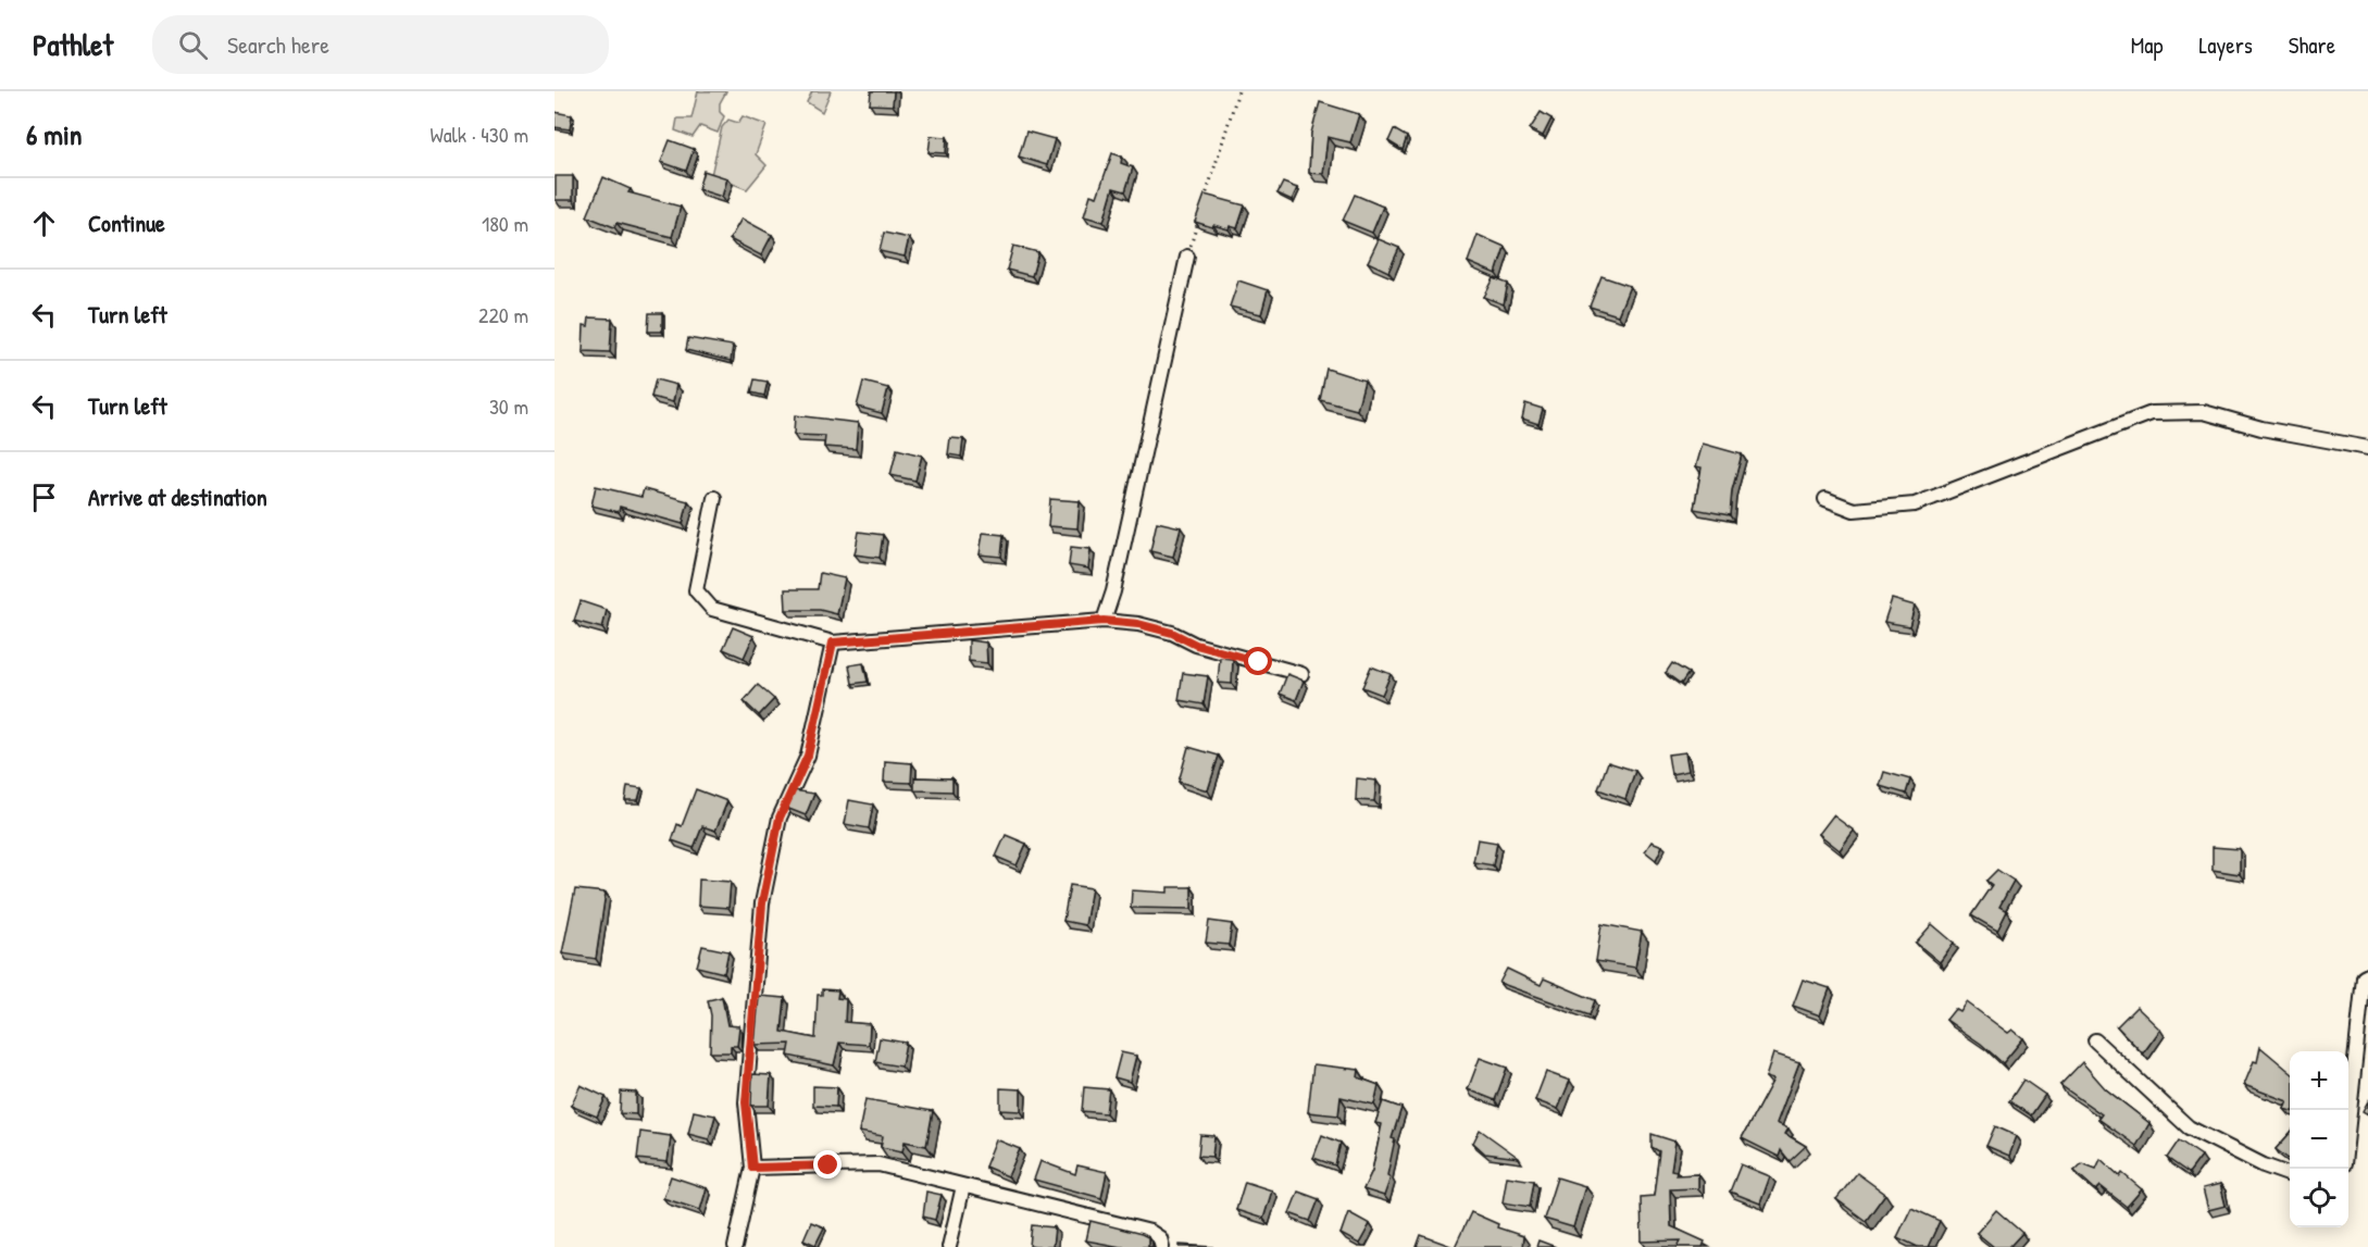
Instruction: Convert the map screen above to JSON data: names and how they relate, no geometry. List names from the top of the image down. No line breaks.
{"page":{"header":"Pathlet","search":"Search here","nav":["Map","Layers","Share"],"heading":["6 min","Walk · 430 m"],"list":[["Continue","180 m"],["Turn left","220 m"],["Turn left","30 m"],"Arrive at destination"],"map_buttons":["+","−"]}}
